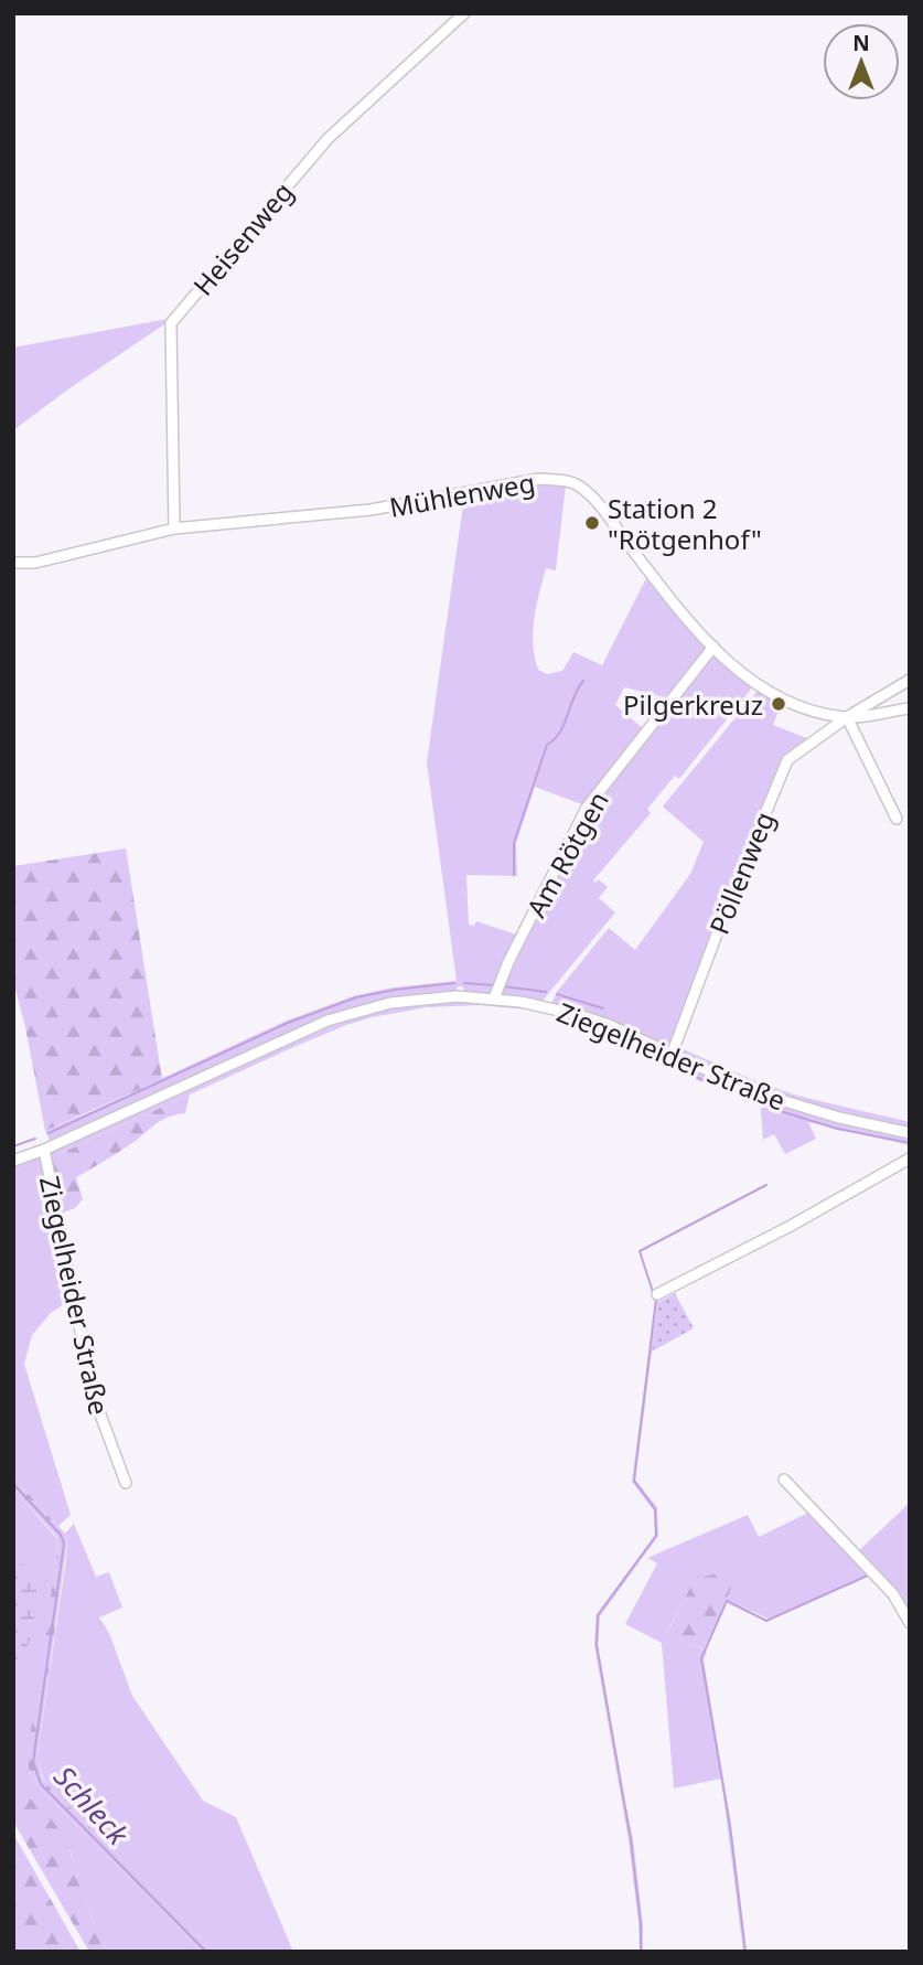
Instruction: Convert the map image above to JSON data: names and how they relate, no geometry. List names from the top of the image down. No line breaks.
{"streets":{"street":["Heisenweg","Mühlenweg","Am Rötgen","Pöllenweg","Ziegelheider Straße"]},"crossings":[["Heisenweg","Mühlenweg"],["Mühlenweg","Am Rötgen"],["Mühlenweg","Pöllenweg"],["Am Rötgen","Ziegelheider Straße"],["Pöllenweg","Ziegelheider Straße"]],"water":["Schleck"],"places":["Station 2 \"Rötgenhof\"","Pilgerkreuz"],"north":"top"}
